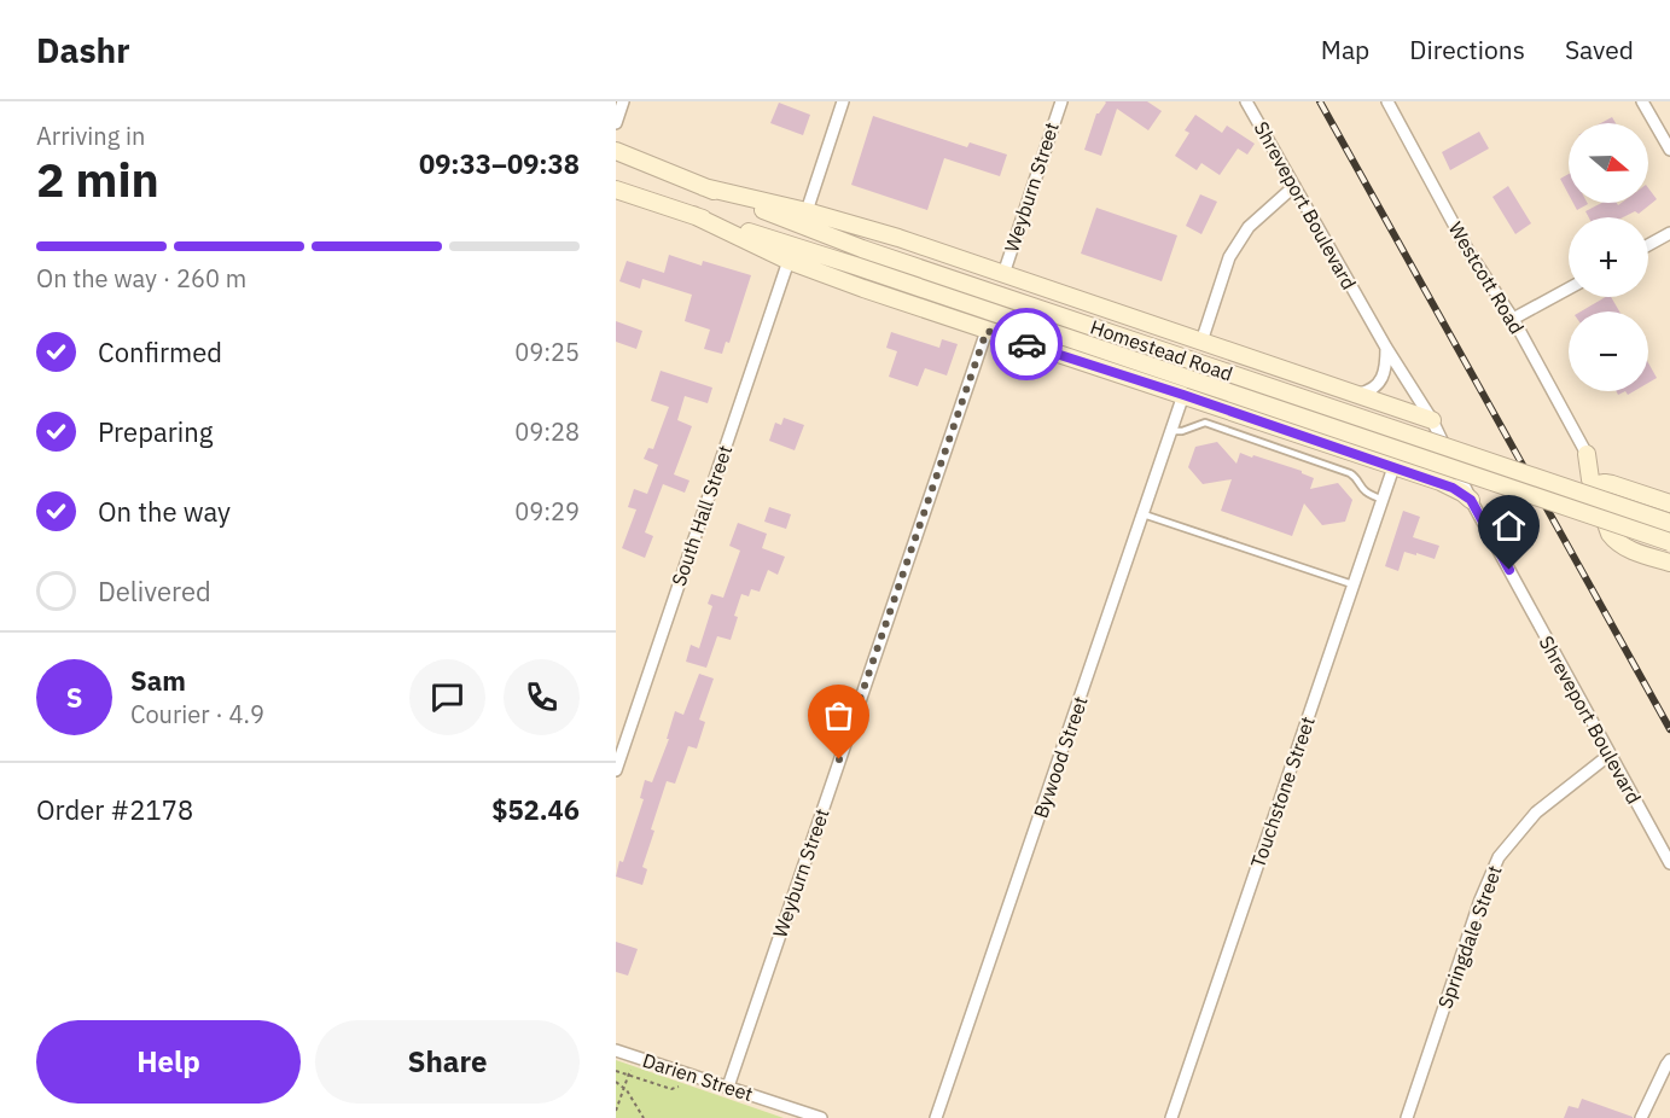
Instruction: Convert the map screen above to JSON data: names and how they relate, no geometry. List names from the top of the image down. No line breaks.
{"streets":{"main road":["Homestead Road"],"street":["Weyburn Street","Shreveport Boulevard","Westcott Road","South Hall Street","Bywood Street","Touchstone Street","Springdale Street","Darien Street"]},"crossings":[["Weyburn Street","Darien Street"],["Shreveport Boulevard","Springdale Street"]],"north":"right","page":{"header":"Dashr","nav":["Map","Directions","Saved"],"heading":["2 min","Arriving in","09:33–09:38"],"panel":["Sam","Courier · 4.9","Order #2178","$52.46"],"map_buttons":["+","−"],"bar":"On the way · 260 m","list":[["Confirmed","09:25"],["Preparing","09:28"],["On the way","09:29"],"Delivered"],"round":"S","buttons":["Help","Share"]}}
